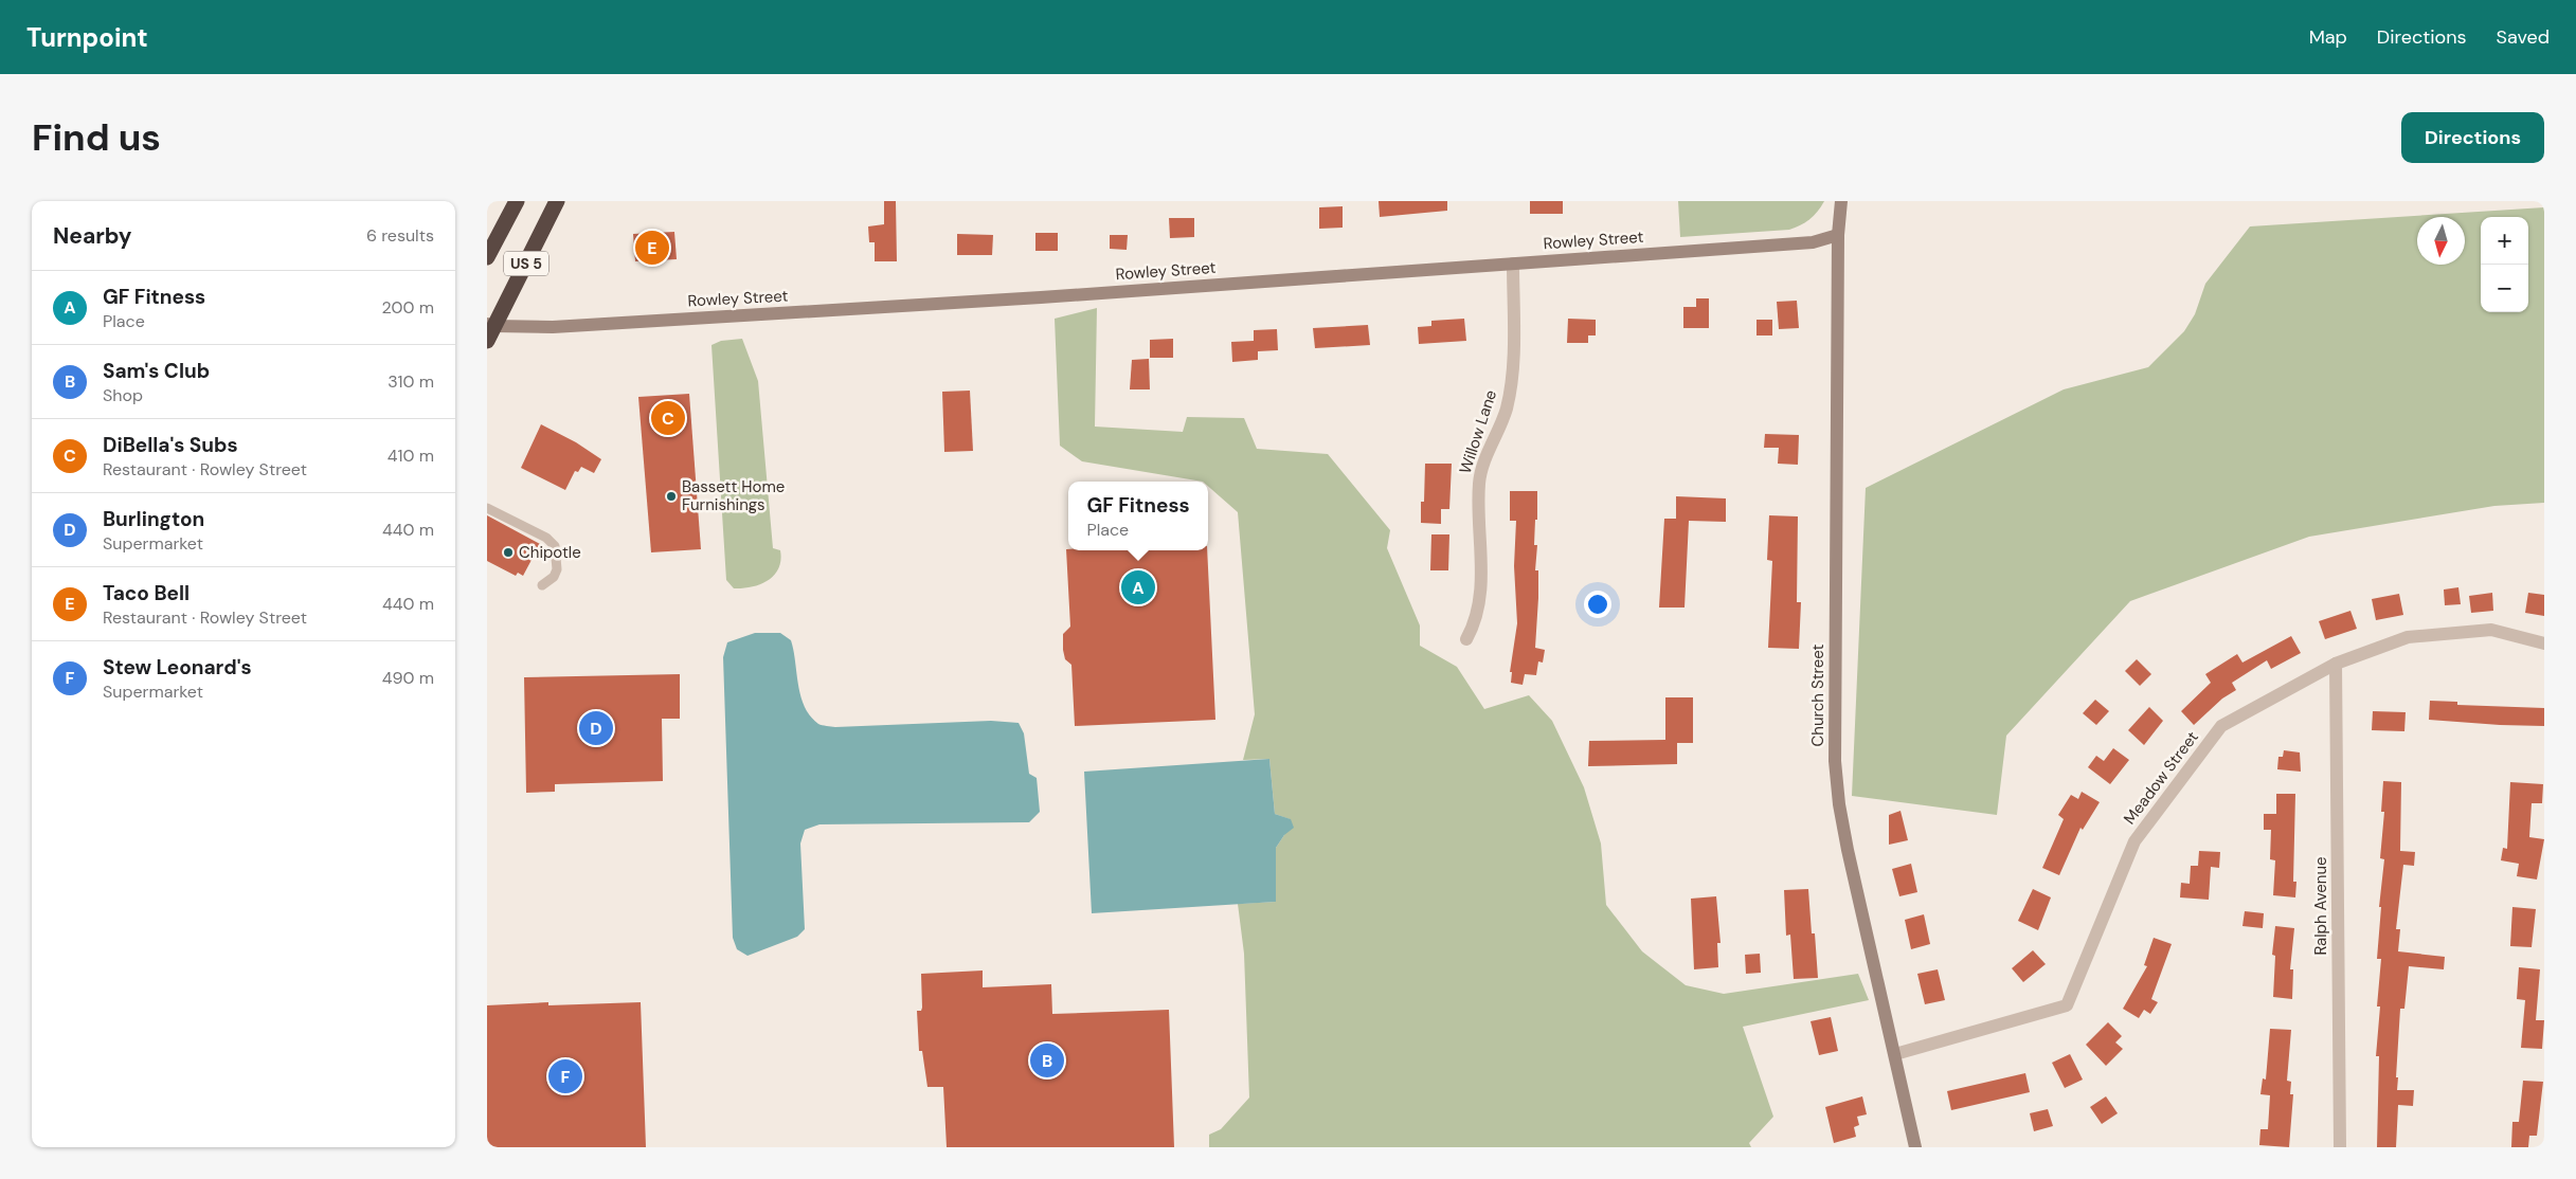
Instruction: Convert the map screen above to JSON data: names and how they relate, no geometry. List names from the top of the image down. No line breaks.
{"streets":{"highway":["US 5"],"street":["Rowley Street","Willow Lane","Church Street","Meadow Street","Ralph Avenue"]},"crossings":[["Rowley Street","US 5"],["Rowley Street","Willow Lane"],["Rowley Street","Church Street"],["Church Street","Meadow Street"],["Meadow Street","Ralph Avenue"]],"places":["Bassett Home Furnishings","Chipotle"],"north":"bottom","page":{"header":"Turnpoint","nav":["Map","Directions","Saved"],"buttons":"Directions","title":"Find us","heading":["Nearby","6 results"],"map_buttons":["+","−"],"pins":["E","C","A","D","B","F"],"list":[{"mark":"A","name":"GF Fitness","note":"Place","value":"200 m"},{"mark":"B","name":"Sam's Club","note":"Shop","value":"310 m"},{"mark":"C","name":"DiBella's Subs","note":"Restaurant · Rowley Street","value":"410 m"},{"mark":"D","name":"Burlington","note":"Supermarket","value":"440 m"},{"mark":"E","name":"Taco Bell","note":"Restaurant · Rowley Street","value":"440 m"},{"mark":"F","name":"Stew Leonard's","note":"Supermarket","value":"490 m"}],"popup":["GF Fitness","Place"]}}
